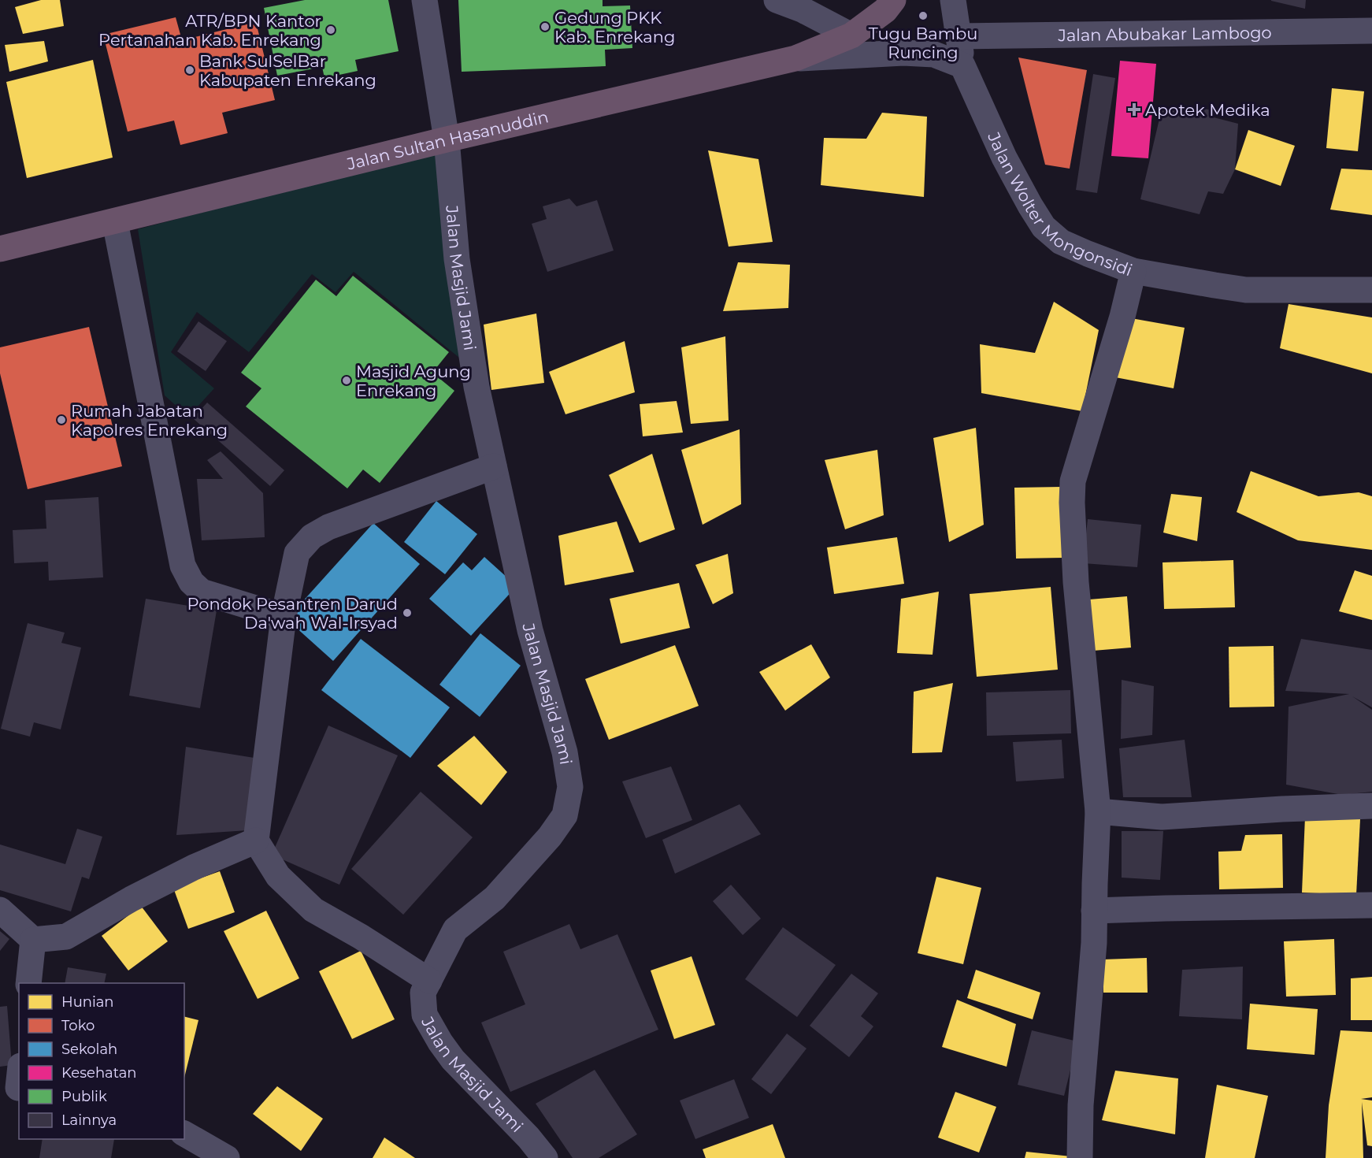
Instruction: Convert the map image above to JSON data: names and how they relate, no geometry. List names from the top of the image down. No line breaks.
{"streets":{"highway":["Jalan Sultan Hasanuddin"],"street":["Jalan Abubakar Lambogo","Jalan Wolter Mongonsidi","Jalan Masjid Jami"]},"crossings":[["Jalan Abubakar Lambogo","Jalan Wolter Mongonsidi"],["Jalan Sultan Hasanuddin","Jalan Masjid Jami"]],"places":{"other":["Tugu Bambu Runcing","Gedung PKK Kab. Enrekang","ATR/BPN Kantor Pertanahan Kab. Enrekang","Bank SulSelBar Kabupaten Enrekang","Masjid Agung Enrekang","Rumah Jabatan Kapolres Enrekang","Pondok Pesantren Darud Da'wah Wal-Irsyad"],"health":["Apotek Medika"]},"legend":["Hunian","Toko","Sekolah","Kesehatan","Publik","Lainnya"]}
